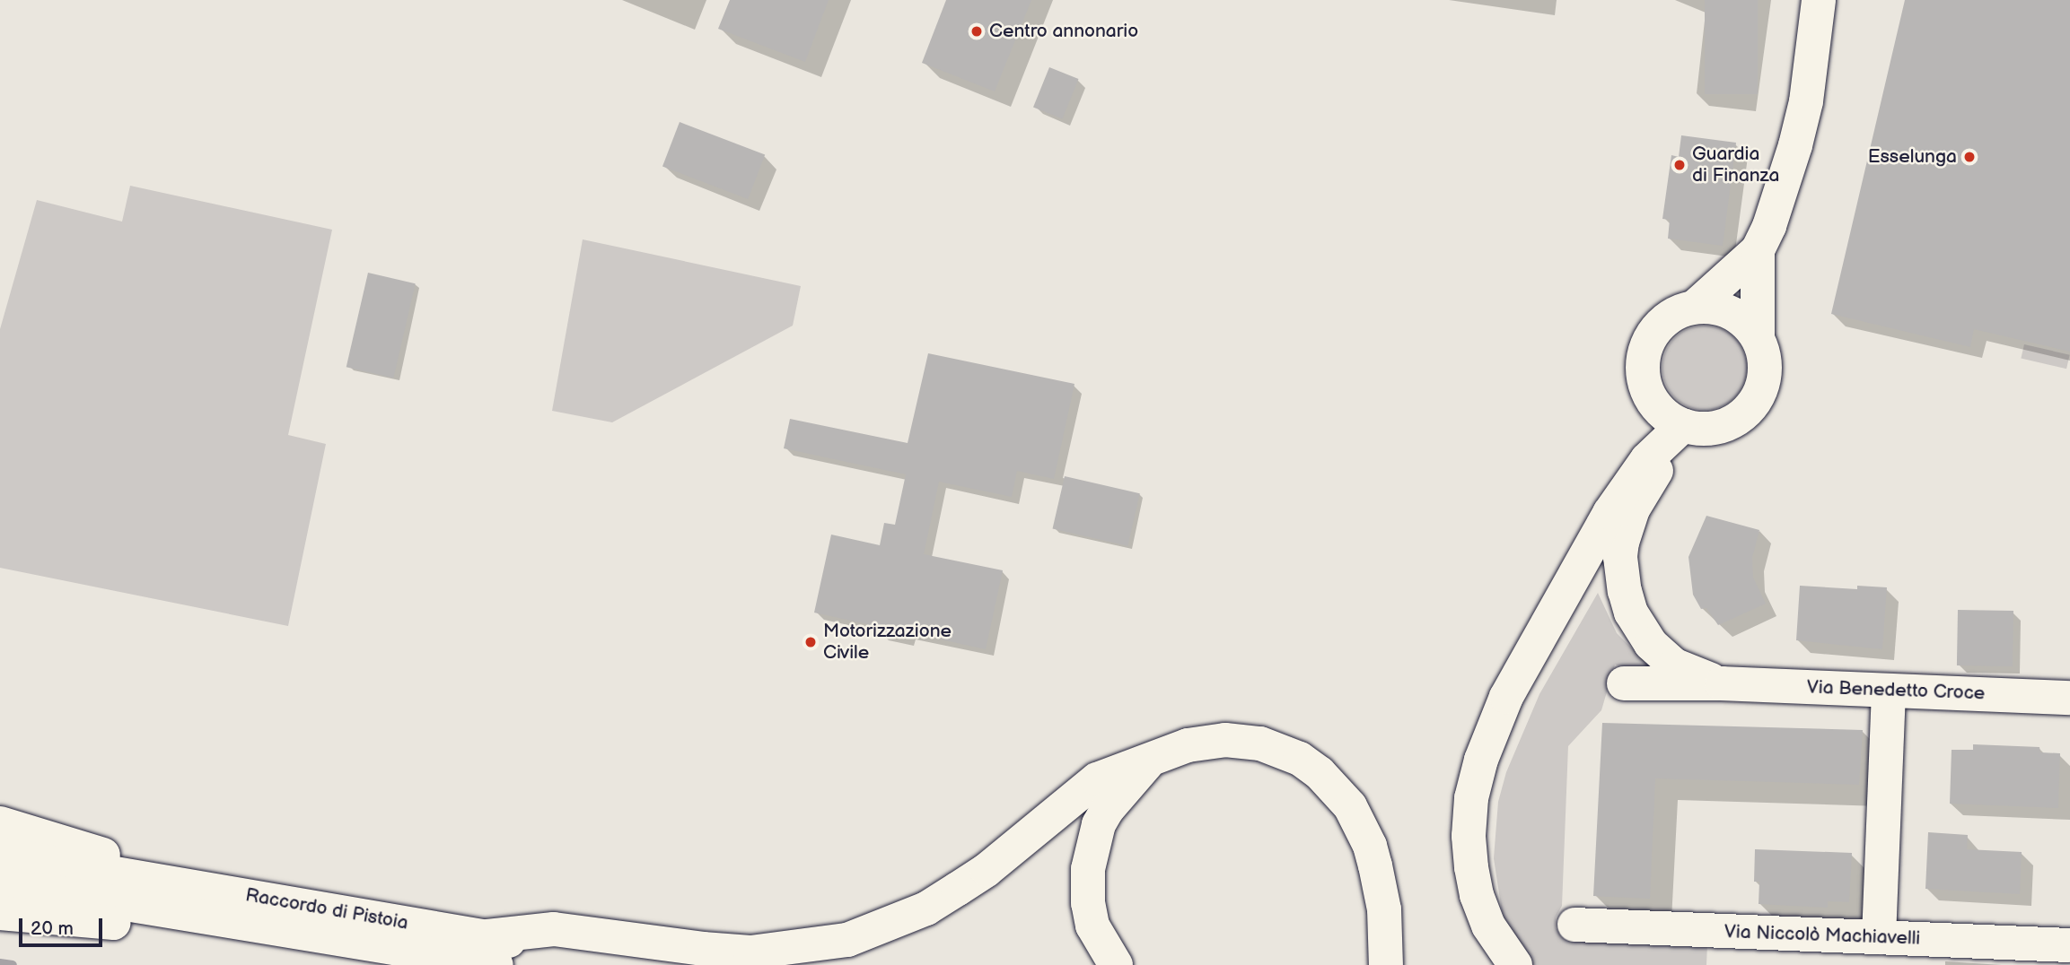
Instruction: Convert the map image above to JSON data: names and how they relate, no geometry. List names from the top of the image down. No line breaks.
{"streets":{"main road":["Via Benedetto Croce","Raccordo di Pistoia","Via Niccolò Machiavelli"]},"places":["Centro annonario","Esselunga","Guardia di Finanza","Motorizzazione Civile"],"scale_bar":"20 m"}
